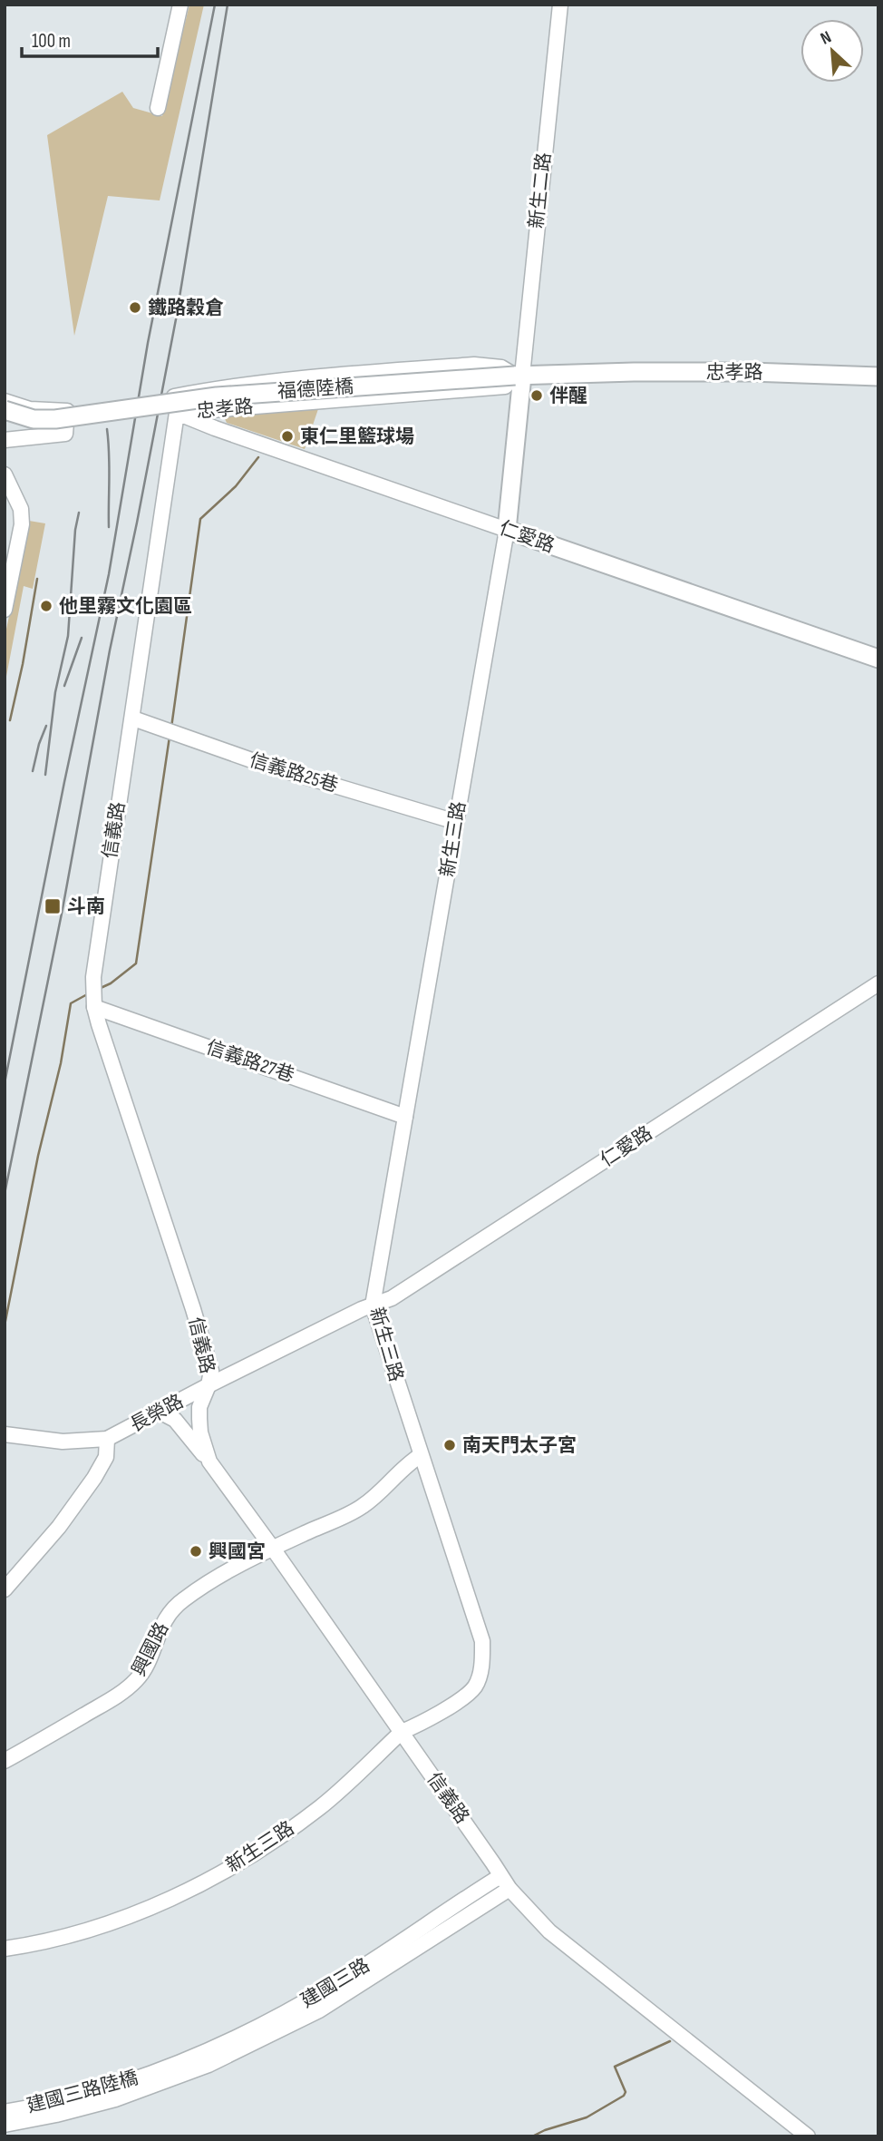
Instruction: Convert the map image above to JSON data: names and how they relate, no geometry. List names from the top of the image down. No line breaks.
{"streets":{"main road":["忠孝路","福德陸橋","仁愛路","新生三路"],"street":["新生二路","信義路25巷","信義路","信義路27巷","長榮路","興國路","建國三路","建國三路陸橋"]},"crossings":[["新生二路","忠孝路"],["新生二路","福德陸橋"],["新生二路","新生三路"],["忠孝路","福德陸橋"],["忠孝路","仁愛路"],["忠孝路","信義路"],["忠孝路","新生三路"],["福德陸橋","新生三路"],["仁愛路","信義路"],["仁愛路","新生三路"],["仁愛路","長榮路"],["信義路25巷","信義路"],["信義路25巷","新生三路"],["信義路","新生三路"],["信義路","信義路27巷"],["信義路","長榮路"],["信義路","興國路"],["信義路","建國三路"],["新生三路","信義路27巷"],["新生三路","長榮路"],["新生三路","興國路"],["建國三路","建國三路陸橋"]],"places":{"other":["鐵路穀倉","伴醒","東仁里籃球場","他里霧文化園區","南天門太子宮","興國宮"],"transit":["斗南"]},"scale_bar":"100 m","north":"top left"}
